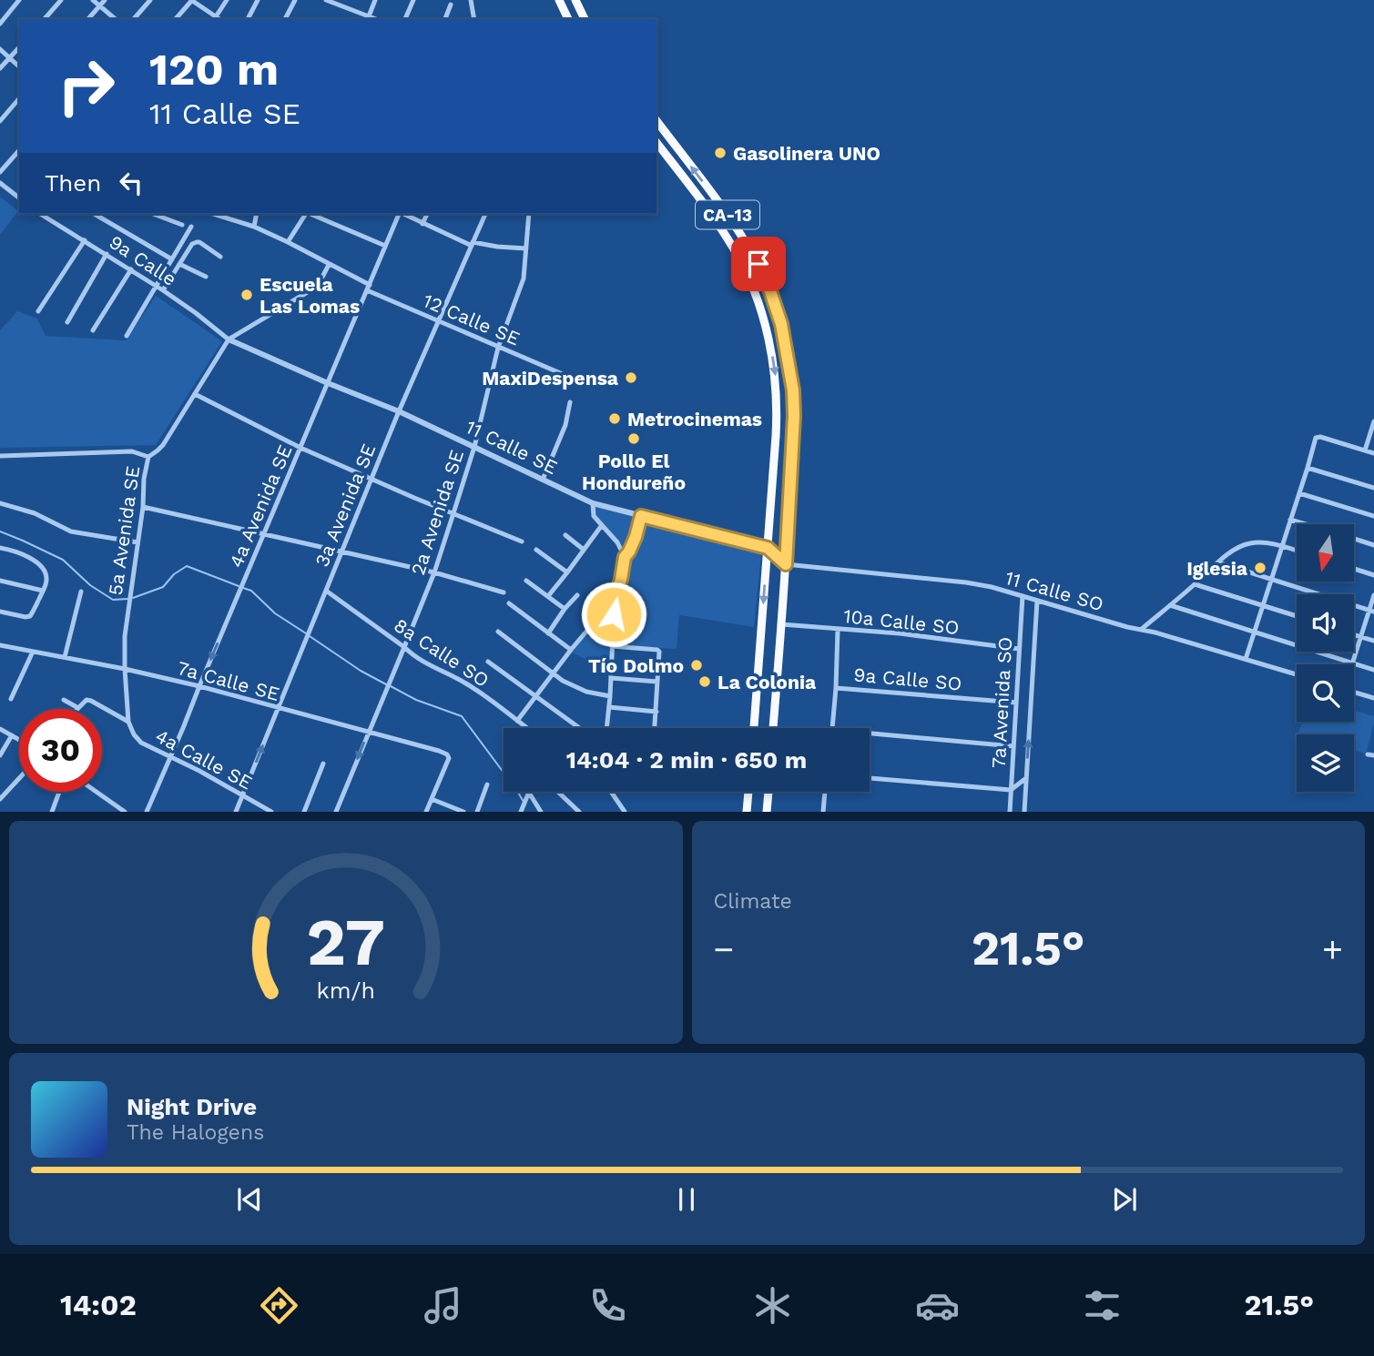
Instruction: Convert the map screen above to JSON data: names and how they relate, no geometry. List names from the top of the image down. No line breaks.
{"streets":{"highway":["CA-13"],"street":["9a Calle","12 Calle SE","11 Calle SE","3a Avenida SE","4a Avenida SE","2a Avenida SE","5a Avenida SE","11 Calle SO","10a Calle SO","8a Calle SO","9a Calle SO","7a Calle SE","7a Avenida SO","4a Calle SE"]},"crossings":[["CA-13","11 Calle SE"],["CA-13","11 Calle SO"],["CA-13","10a Calle SO"],["9a Calle","11 Calle SE"],["9a Calle","5a Avenida SE"],["12 Calle SE","3a Avenida SE"],["12 Calle SE","4a Avenida SE"],["12 Calle SE","2a Avenida SE"],["12 Calle SE","5a Avenida SE"],["11 Calle SE","3a Avenida SE"],["11 Calle SE","4a Avenida SE"],["11 Calle SE","2a Avenida SE"],["11 Calle SE","5a Avenida SE"],["11 Calle SE","11 Calle SO"],["3a Avenida SE","8a Calle SO"],["3a Avenida SE","7a Calle SE"],["3a Avenida SE","4a Calle SE"],["4a Avenida SE","7a Calle SE"],["4a Avenida SE","4a Calle SE"],["2a Avenida SE","8a Calle SO"],["2a Avenida SE","7a Calle SE"],["5a Avenida SE","7a Calle SE"],["5a Avenida SE","4a Calle SE"],["11 Calle SO","7a Avenida SO"],["10a Calle SO","7a Avenida SO"],["9a Calle SO","7a Avenida SO"]],"places":["Gasolinera UNO","Escuela Las Lomas","MaxiDespensa","Metrocinemas","Pollo El Hondureño","Iglesia","Tío Dolmo","La Colonia"],"north":"bottom","page":{"turn":["120 m","11 Calle SE"],"then":"Then","limit":"30","trip":"14:04 · 2 min · 650 m","tile":"Climate","heat":["−","21.5°","+"],"song":["Night Drive","The Halogens"],"tabs":["14:02","21.5°"],"gauge":["27","km/h"]}}
